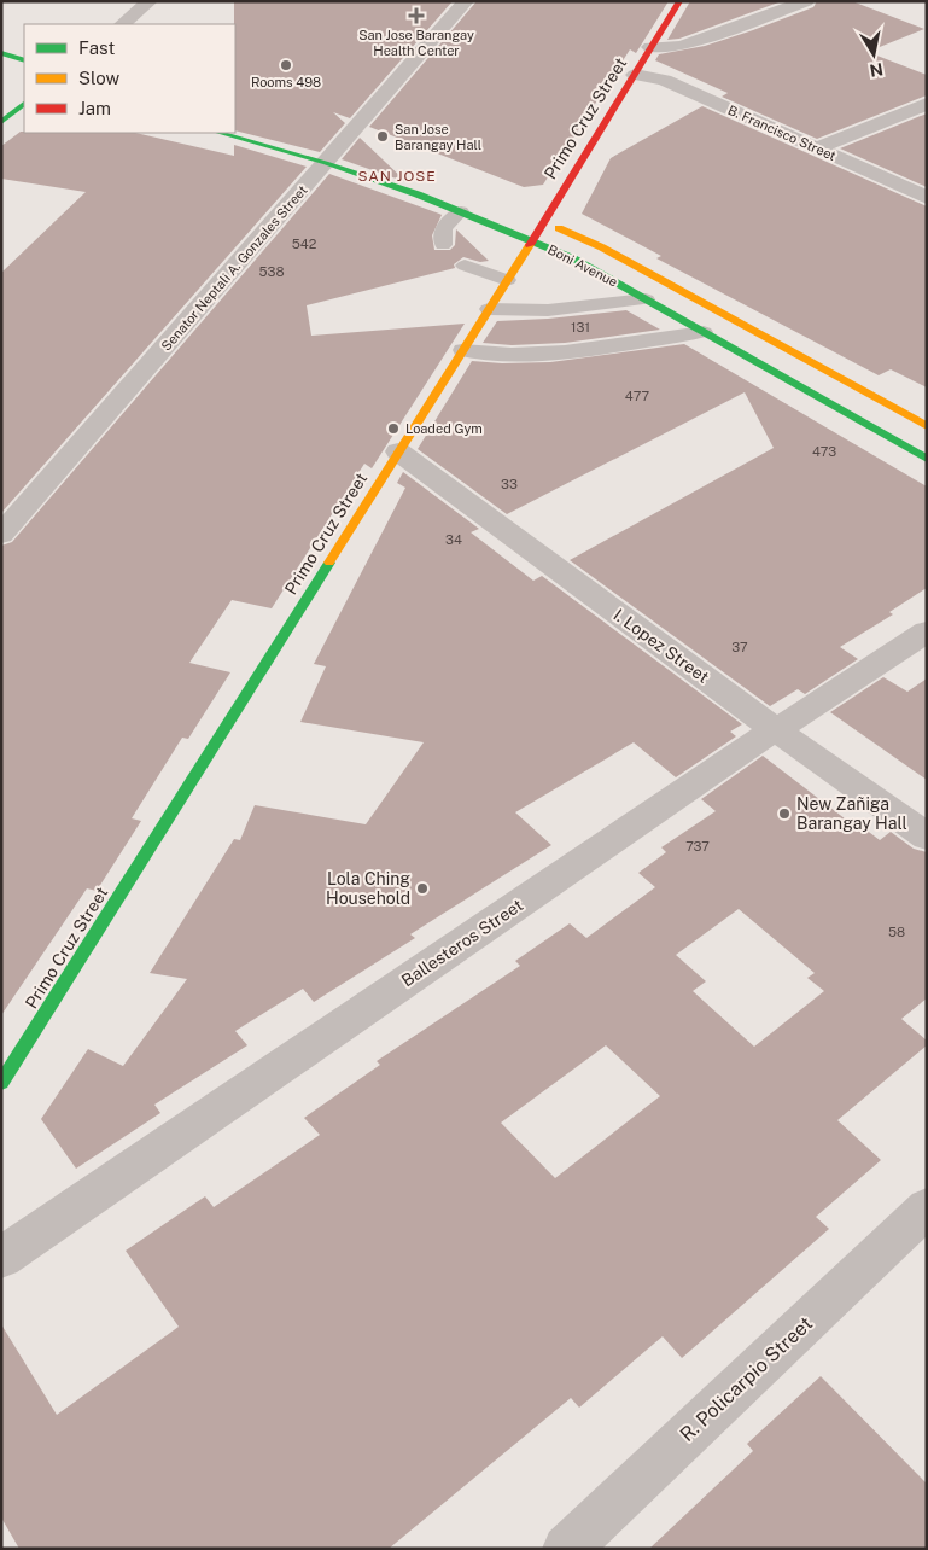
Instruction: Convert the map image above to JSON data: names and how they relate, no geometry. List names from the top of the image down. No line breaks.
{"streets":{"street":["Primo Cruz Street","B. Francisco Street","Boni Avenue","Senator Neptali A. Gonzales Street","I. Lopez Street","Ballesteros Street","R. Policarpio Street"]},"crossings":[["Primo Cruz Street","B. Francisco Street"],["Primo Cruz Street","Boni Avenue"],["Primo Cruz Street","I. Lopez Street"],["Boni Avenue","Senator Neptali A. Gonzales Street"],["I. Lopez Street","Ballesteros Street"]],"districts":["SAN JOSE"],"places":{"health":["San Jose Barangay Health Center"],"other":["Rooms 498","San Jose Barangay Hall","Loaded Gym","New Zañiga Barangay Hall","Lola Ching Household"]},"house_numbers":["542","538","131","477","473","33","34","37","737","58"],"legend":["Fast","Slow","Jam"],"north":"bottom"}
